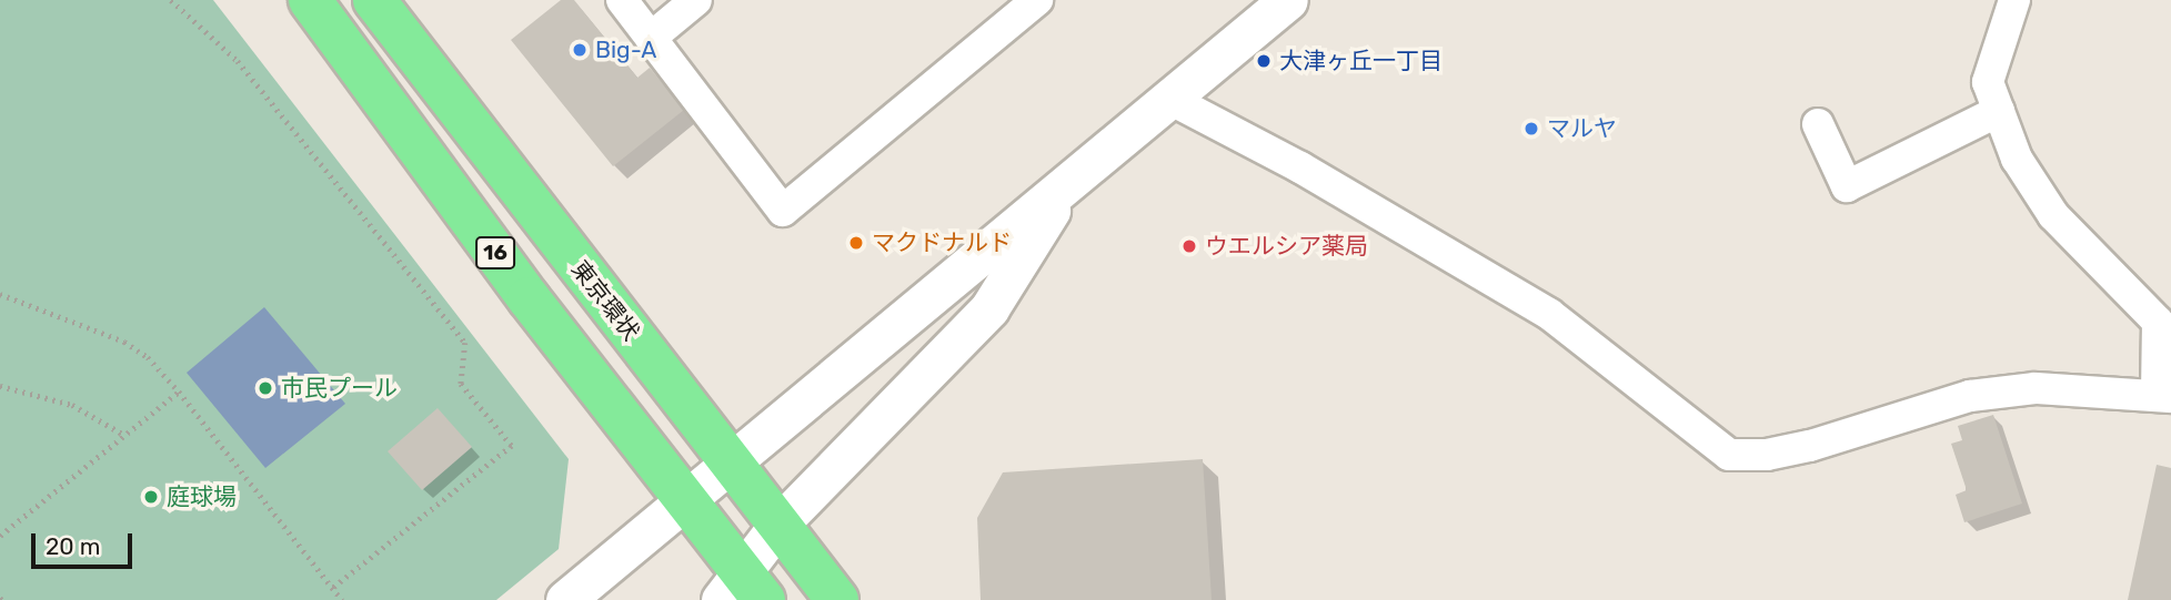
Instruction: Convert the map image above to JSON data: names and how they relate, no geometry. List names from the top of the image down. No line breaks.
{"streets":{"highway":["16","東京環状"]},"places":["Big-A","大津ヶ丘一丁目","マルヤ","マクドナルド","ウエルシア薬局","市民プール","庭球場"],"scale_bar":"20 m"}
